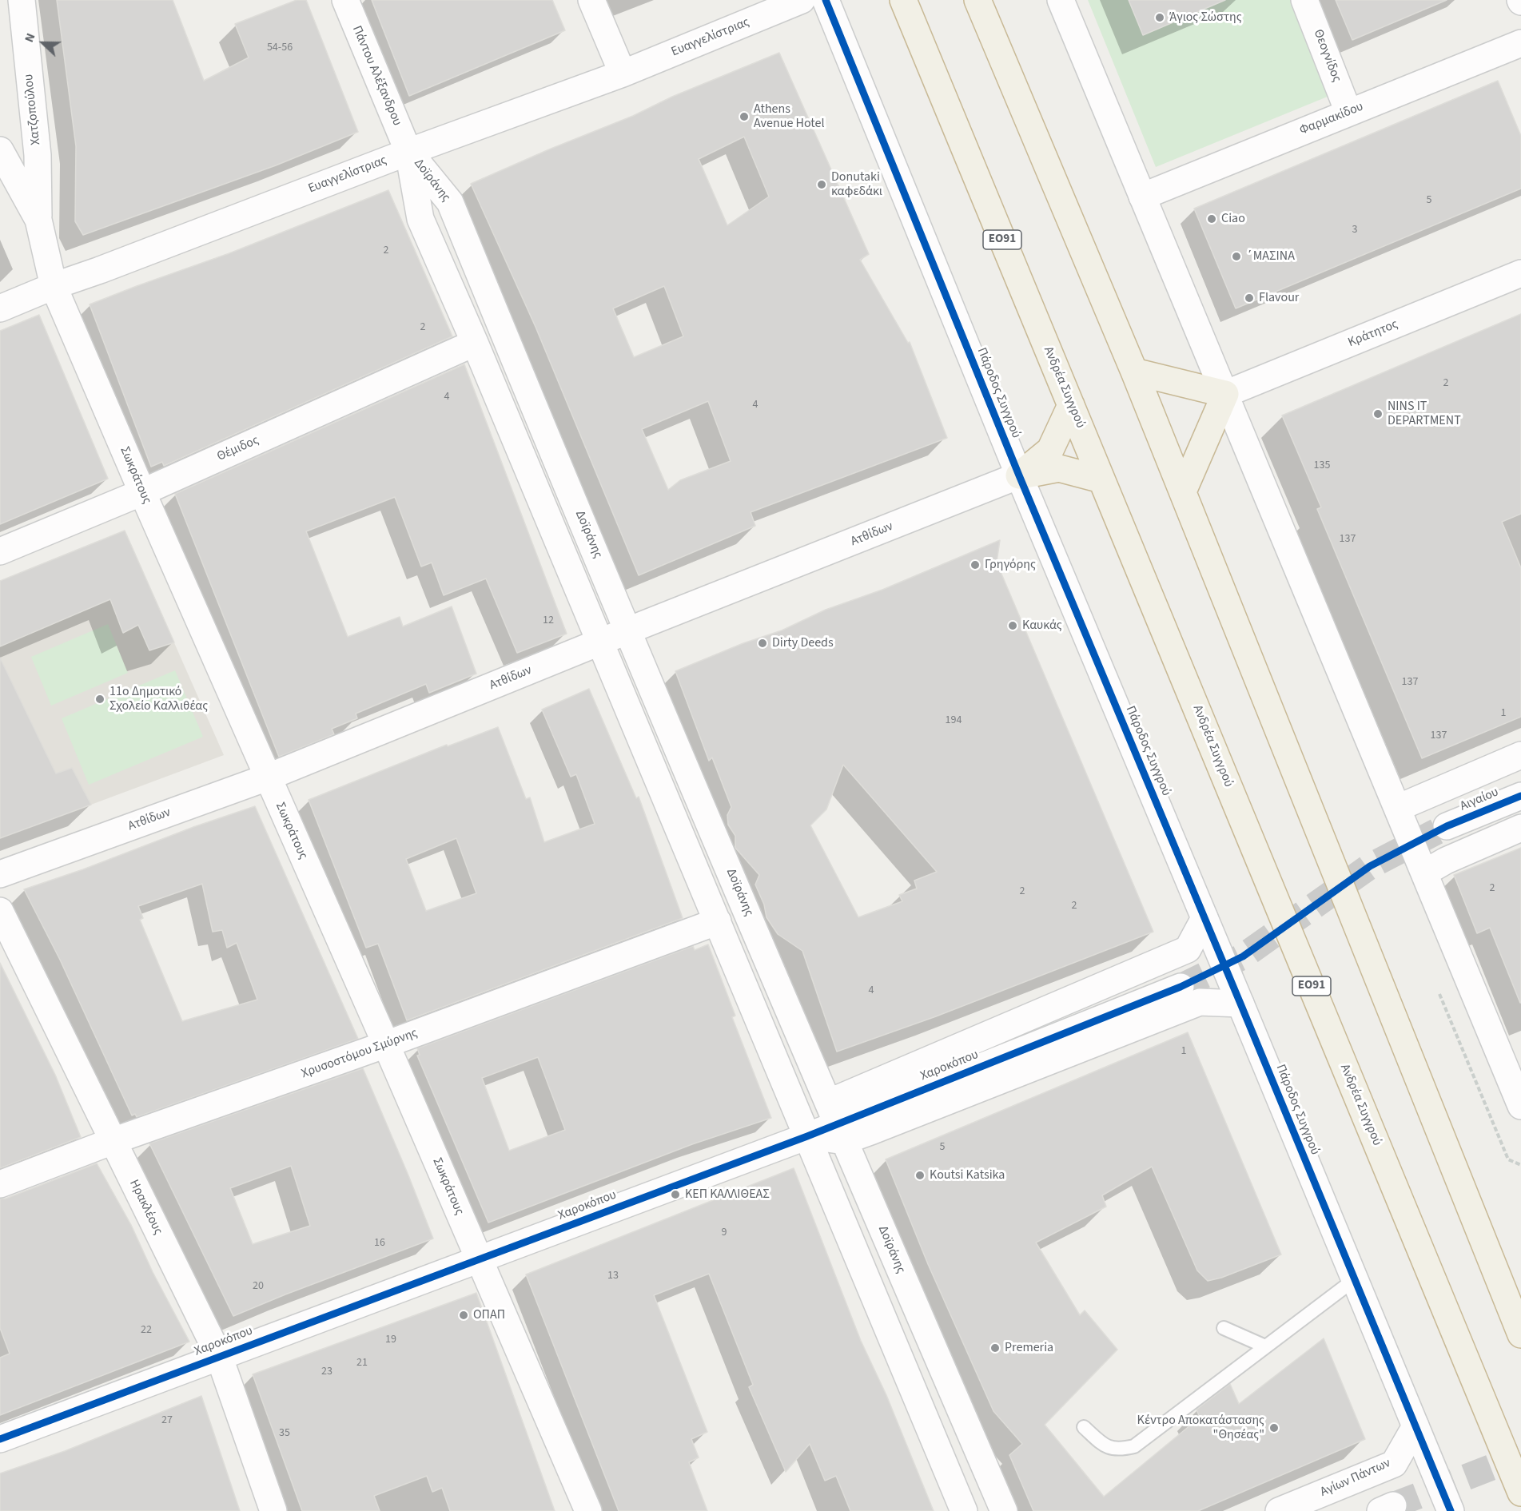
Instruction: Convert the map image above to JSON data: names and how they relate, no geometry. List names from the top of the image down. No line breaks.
{"streets":{"highway":["ΕΟ91","Ανδρέα Συγγρού"],"street":["Ευαγγελίστριας","Θεογνίδος","Πάντου Αλέξανδρου","Χατζοπούλου","Φαρμακίδου","Δοϊράνης","Κράτητος","Πάροδος Συγγρού","Θέμιδος","Σωκράτους","Ατθίδων","Αιγαίου","Χρυσοστόμου Σμύρνης","Χαροκόπου","Ηρακλέους","Αγίων Πάντων"]},"crossings":[["Ευαγγελίστριας","Πάντου Αλέξανδρου"],["Ευαγγελίστριας","Δοϊράνης"],["Ευαγγελίστριας","Σωκράτους"],["Θεογνίδος","Φαρμακίδου"],["Πάντου Αλέξανδρου","Δοϊράνης"],["Χατζοπούλου","Σωκράτους"],["Δοϊράνης","Θέμιδος"],["Δοϊράνης","Ατθίδων"],["Δοϊράνης","Χρυσοστόμου Σμύρνης"],["Δοϊράνης","Χαροκόπου"],["Πάροδος Συγγρού","Ατθίδων"],["Πάροδος Συγγρού","Χαροκόπου"],["Πάροδος Συγγρού","Αγίων Πάντων"],["Θέμιδος","Σωκράτους"],["Σωκράτους","Ατθίδων"],["Σωκράτους","Χρυσοστόμου Σμύρνης"],["Σωκράτους","Χαροκόπου"],["Χρυσοστόμου Σμύρνης","Ηρακλέους"],["Χαροκόπου","Ηρακλέους"]],"places":["Άγιος Σώστης","Athens Avenue Hotel","Donutaki καφεδάκι","Ciao","΄ΜΑΣΙΝΑ","Flavour","NINS IT DEPARTMENT","Γρηγόρης","Καυκάς","Dirty Deeds","11ο Δημοτικό Σχολείο Καλλιθέας","Koutsi Katsika","ΚΕΠ ΚΑΛΛΙΘΕΑΣ","ΟΠΑΠ","Premeria","Κέντρο Αποκατάστασης \"Θησέας\""],"house_numbers":["54-56","5","3","2","2","2","4","4","135","137","12","137","1","194","137","2","2","2","4","1","5","9","16","13","20","22","19","21","23","27","35"],"north":"left"}
